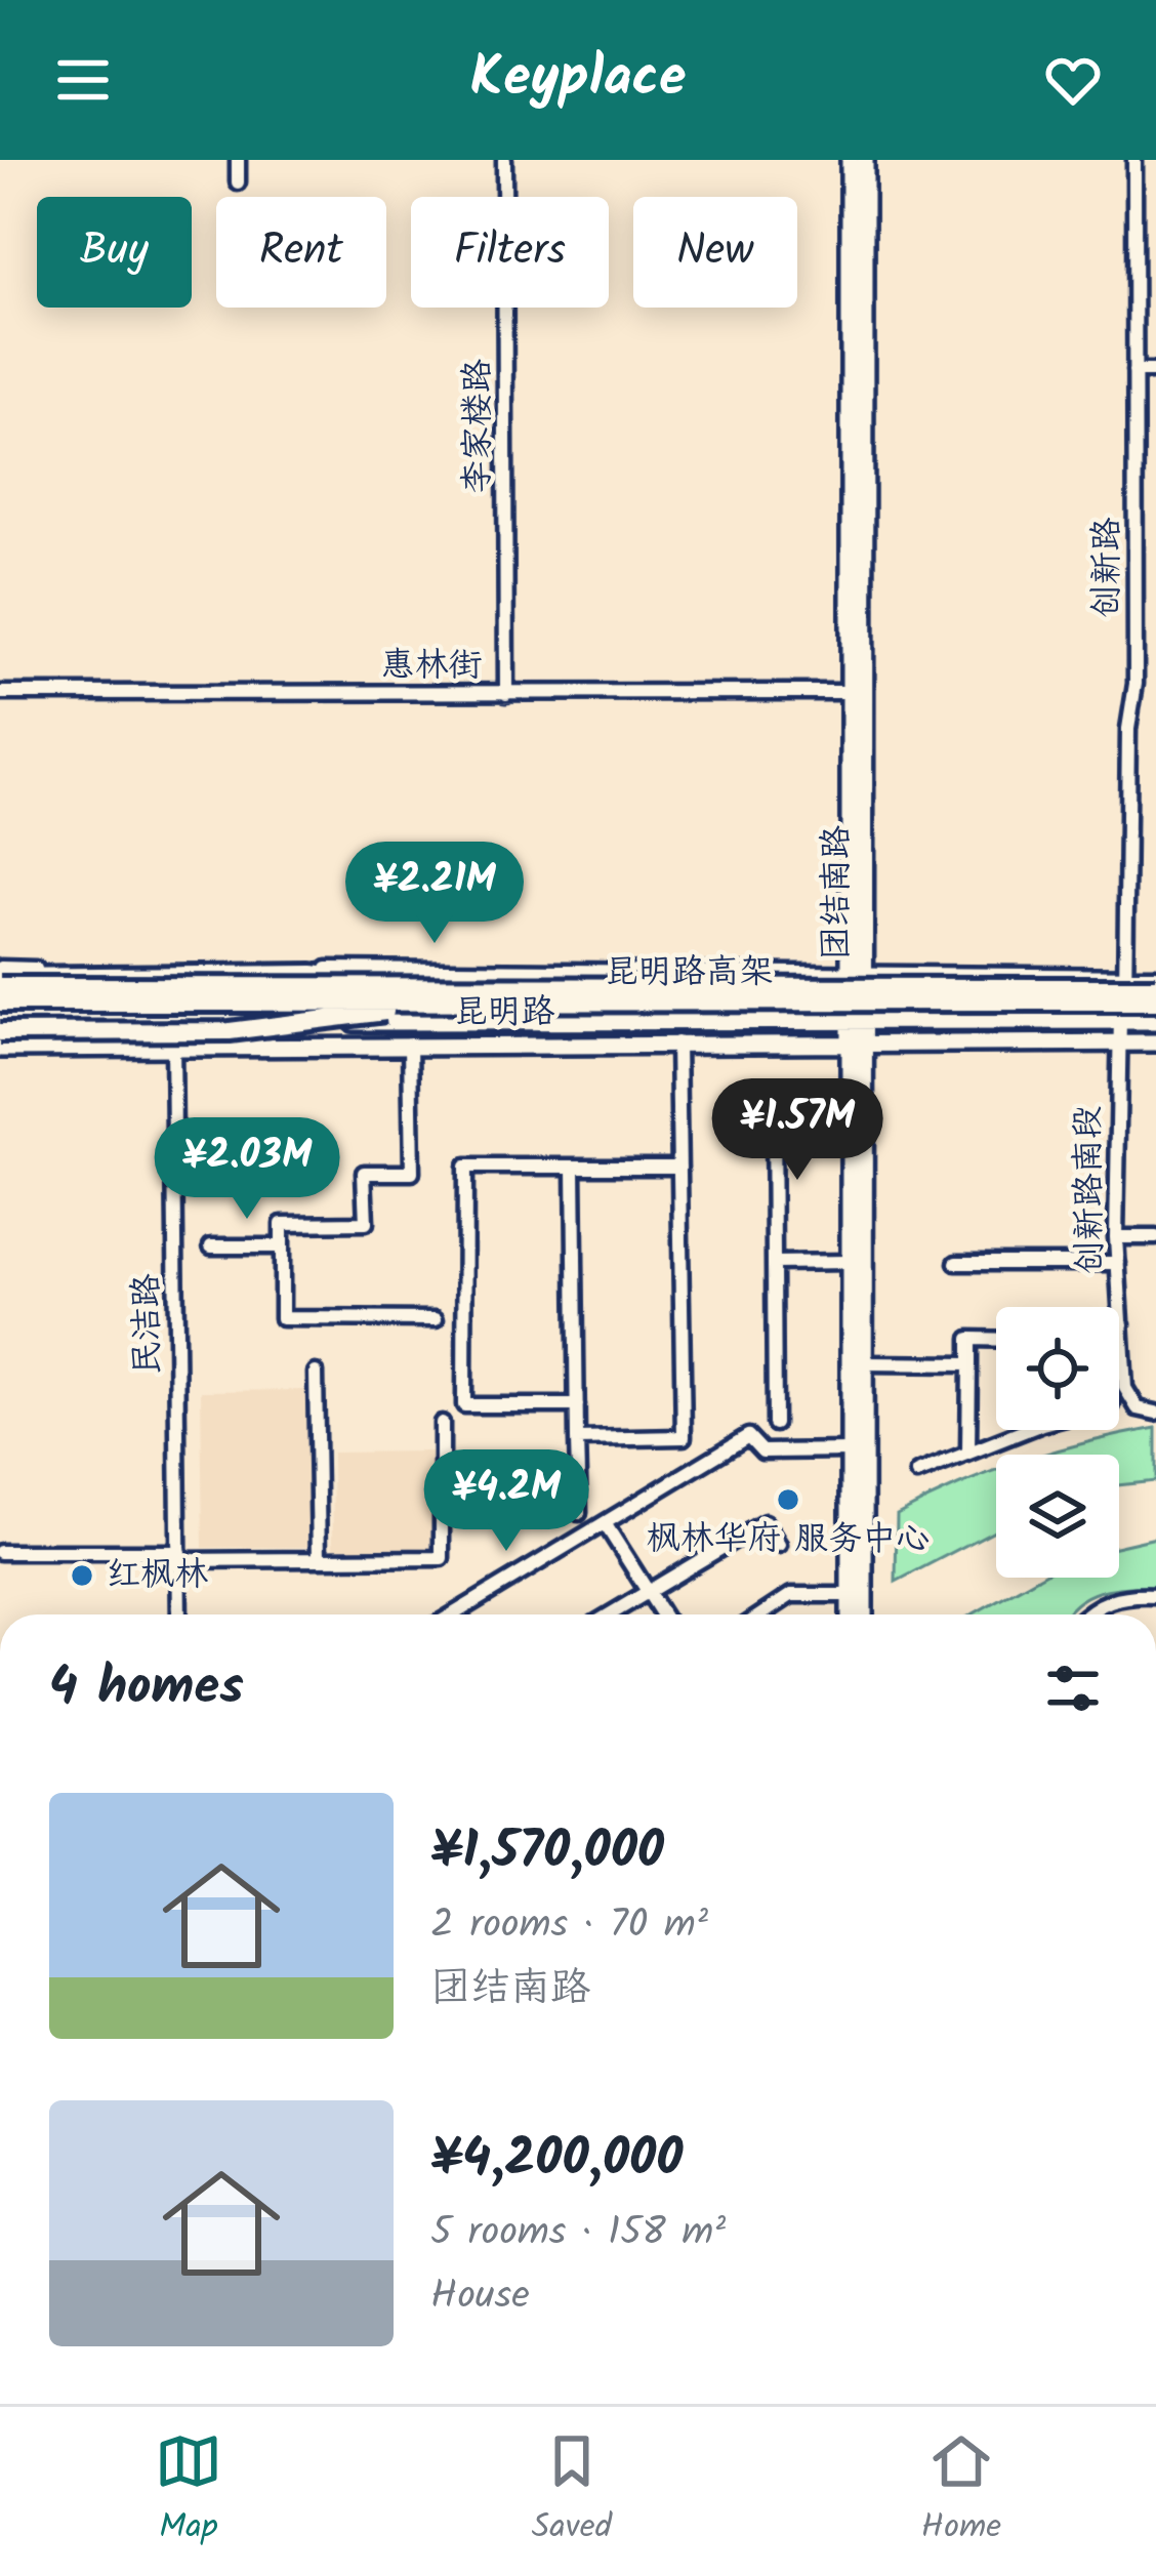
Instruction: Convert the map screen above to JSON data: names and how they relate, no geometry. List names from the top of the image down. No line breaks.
{"streets":{"highway":["昆明路高架"],"main road":["团结南路","昆明路"],"street":["李家楼路","创新路","惠林街","创新路南段","民洁路"]},"crossings":[["李家楼路","惠林街"],["创新路","昆明路"],["创新路","创新路南段"],["惠林街","团结南路"],["团结南路","昆明路"],["昆明路","创新路南段"],["昆明路","民洁路"]],"places":["枫林华府 服务中心","红枫林"],"page":{"header":"Keyplace","chip":["Buy","Rent","Filters","New"],"price":["¥2.21M","¥1.57M","¥2.03M","¥4.2M"],"heading":"4 homes","list":[{"name":"¥1,570,000","note":"2 rooms · 70 m² · 团结南路"},{"name":"¥4,200,000","note":"5 rooms · 158 m² · House"}],"tabs":["Map","Saved","Home"]}}
